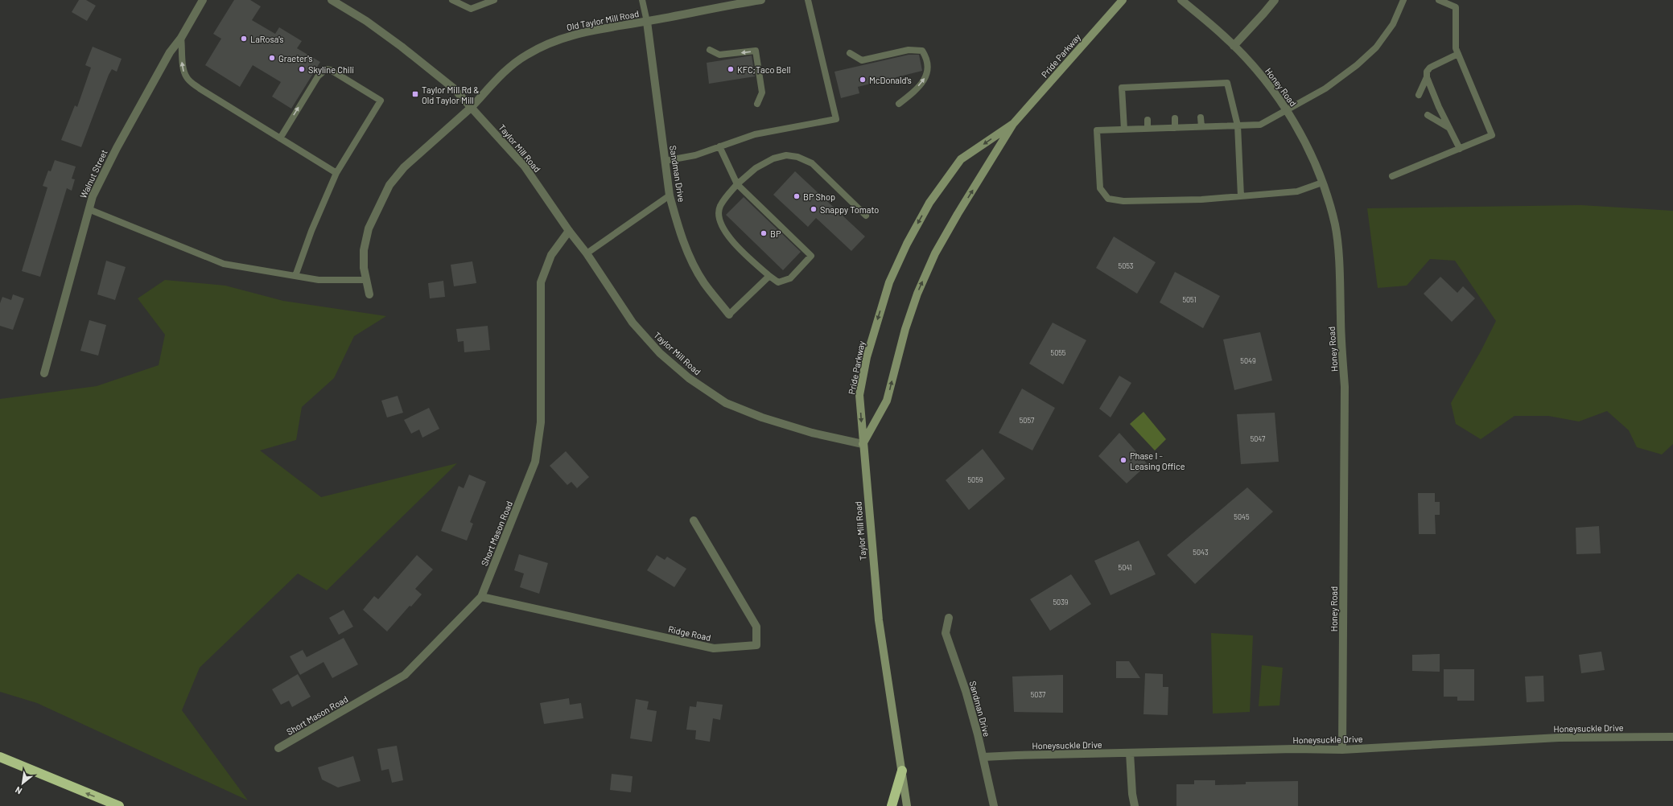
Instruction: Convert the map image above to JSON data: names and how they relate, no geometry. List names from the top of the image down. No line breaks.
{"streets":{"main road":["Pride Parkway","Taylor Mill Road"],"street":["Old Taylor Mill Road","Honey Road","Walnut Street","Sandman Drive","Short Mason Road","Ridge Road","Honeysuckle Drive"]},"crossings":[["Old Taylor Mill Road","Taylor Mill Road"],["Old Taylor Mill Road","Sandman Drive"],["Pride Parkway","Taylor Mill Road"],["Honey Road","Honeysuckle Drive"],["Taylor Mill Road","Short Mason Road"],["Sandman Drive","Honeysuckle Drive"],["Short Mason Road","Ridge Road"]],"places":{"other":["LaRosa's","Graeter's","Skyline Chili","KFC;Taco Bell","McDonald's","BP Shop","Snappy Tomato","BP","Phase I - Leasing Office"],"transit":["Taylor Mill Rd & Old Taylor Mill"]},"house_numbers":["5053","5051","5055","5049","5057","5047","5059","5045","5043","5041","5039","5037"],"north":"bottom left"}
